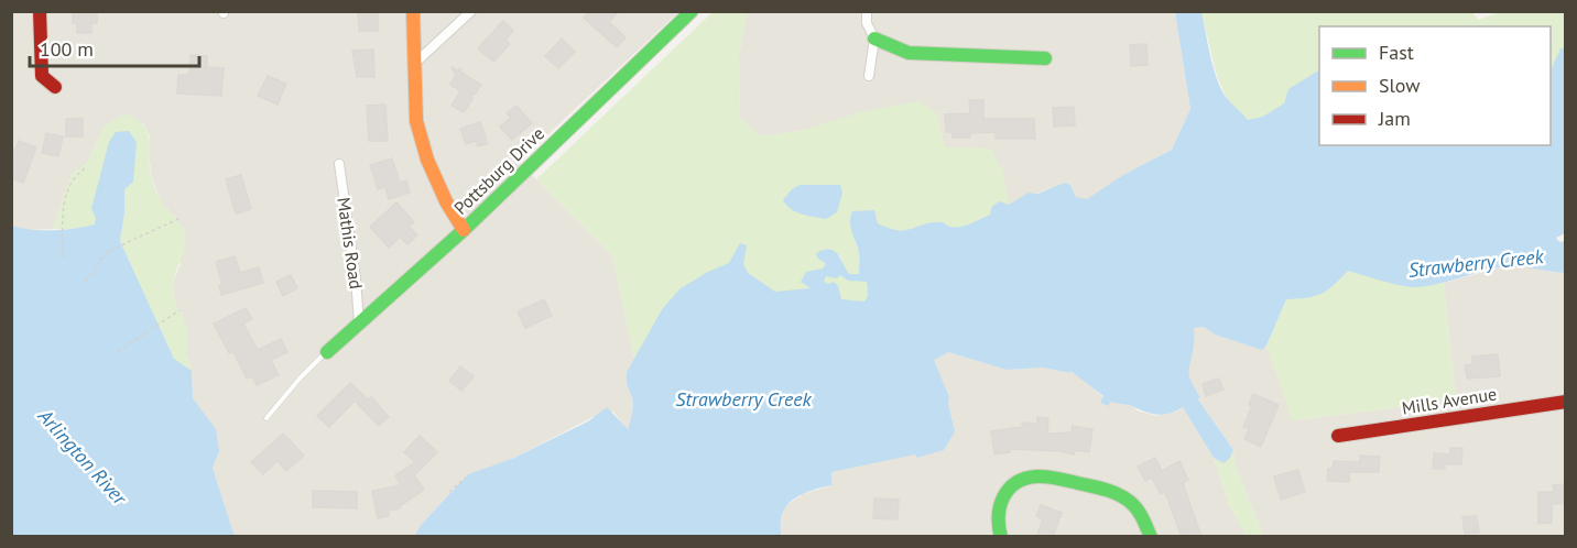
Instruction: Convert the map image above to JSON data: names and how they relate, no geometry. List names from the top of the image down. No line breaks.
{"streets":{"street":["Pottsburg Drive","Mathis Road","Mills Avenue"]},"crossings":[["Pottsburg Drive","Mathis Road"]],"water":["Strawberry Creek","Arlington River"],"legend":["Fast","Slow","Jam"],"scale_bar":"100 m"}
